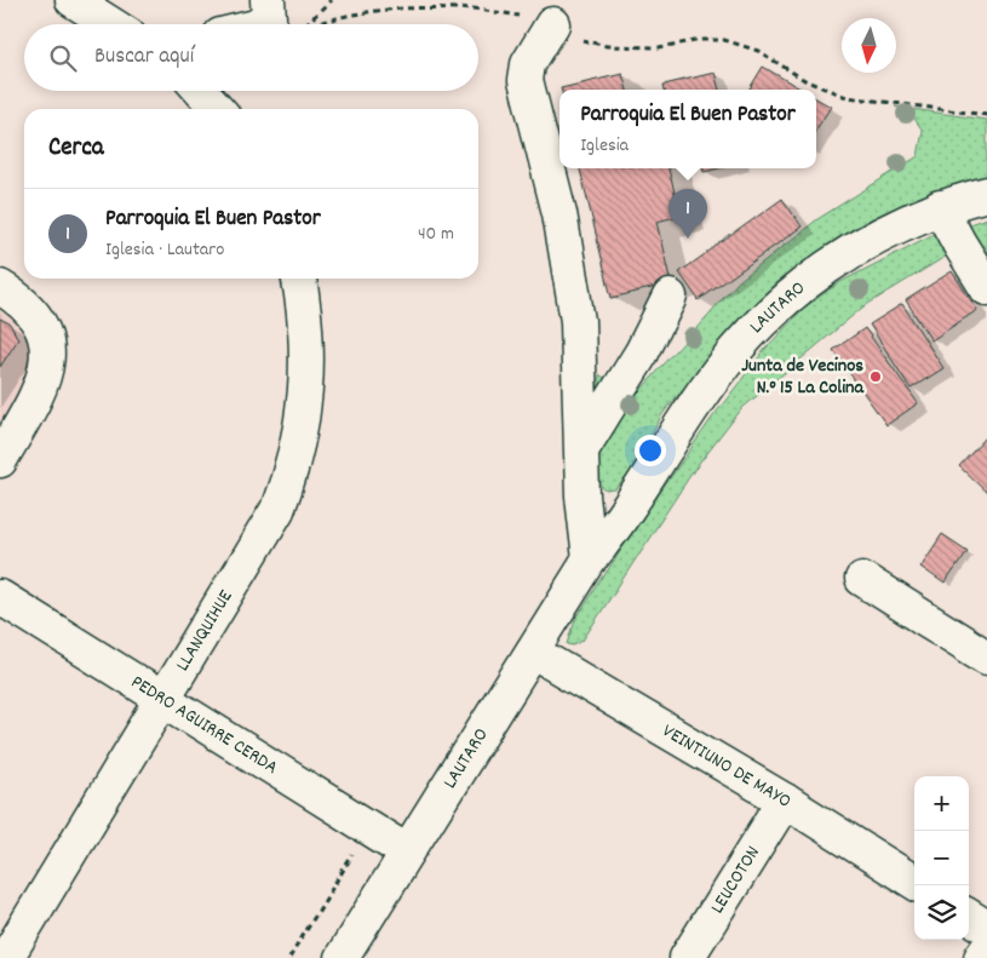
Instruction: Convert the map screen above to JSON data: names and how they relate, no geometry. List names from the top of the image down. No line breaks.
{"streets":{"street":["LAUTARO","LLANQUIHUE","PEDRO AGUIRRE CERDA","VEINTIUNO DE MAYO","LEUCOTON"]},"crossings":[["LAUTARO","PEDRO AGUIRRE CERDA"],["LAUTARO","VEINTIUNO DE MAYO"],["LLANQUIHUE","PEDRO AGUIRRE CERDA"],["VEINTIUNO DE MAYO","LEUCOTON"]],"places":["Junta de Vecinos N.° 15 La Colina"],"north":"bottom","page":{"search":"Buscar aquí","popup":["Parroquia El Buen Pastor","Iglesia"],"heading":"Cerca","list":[{"mark":"1","name":"Parroquia El Buen Pastor","note":"Iglesia · Lautaro","value":"40 m"}],"pins":"1","map_buttons":["+","−"]}}
